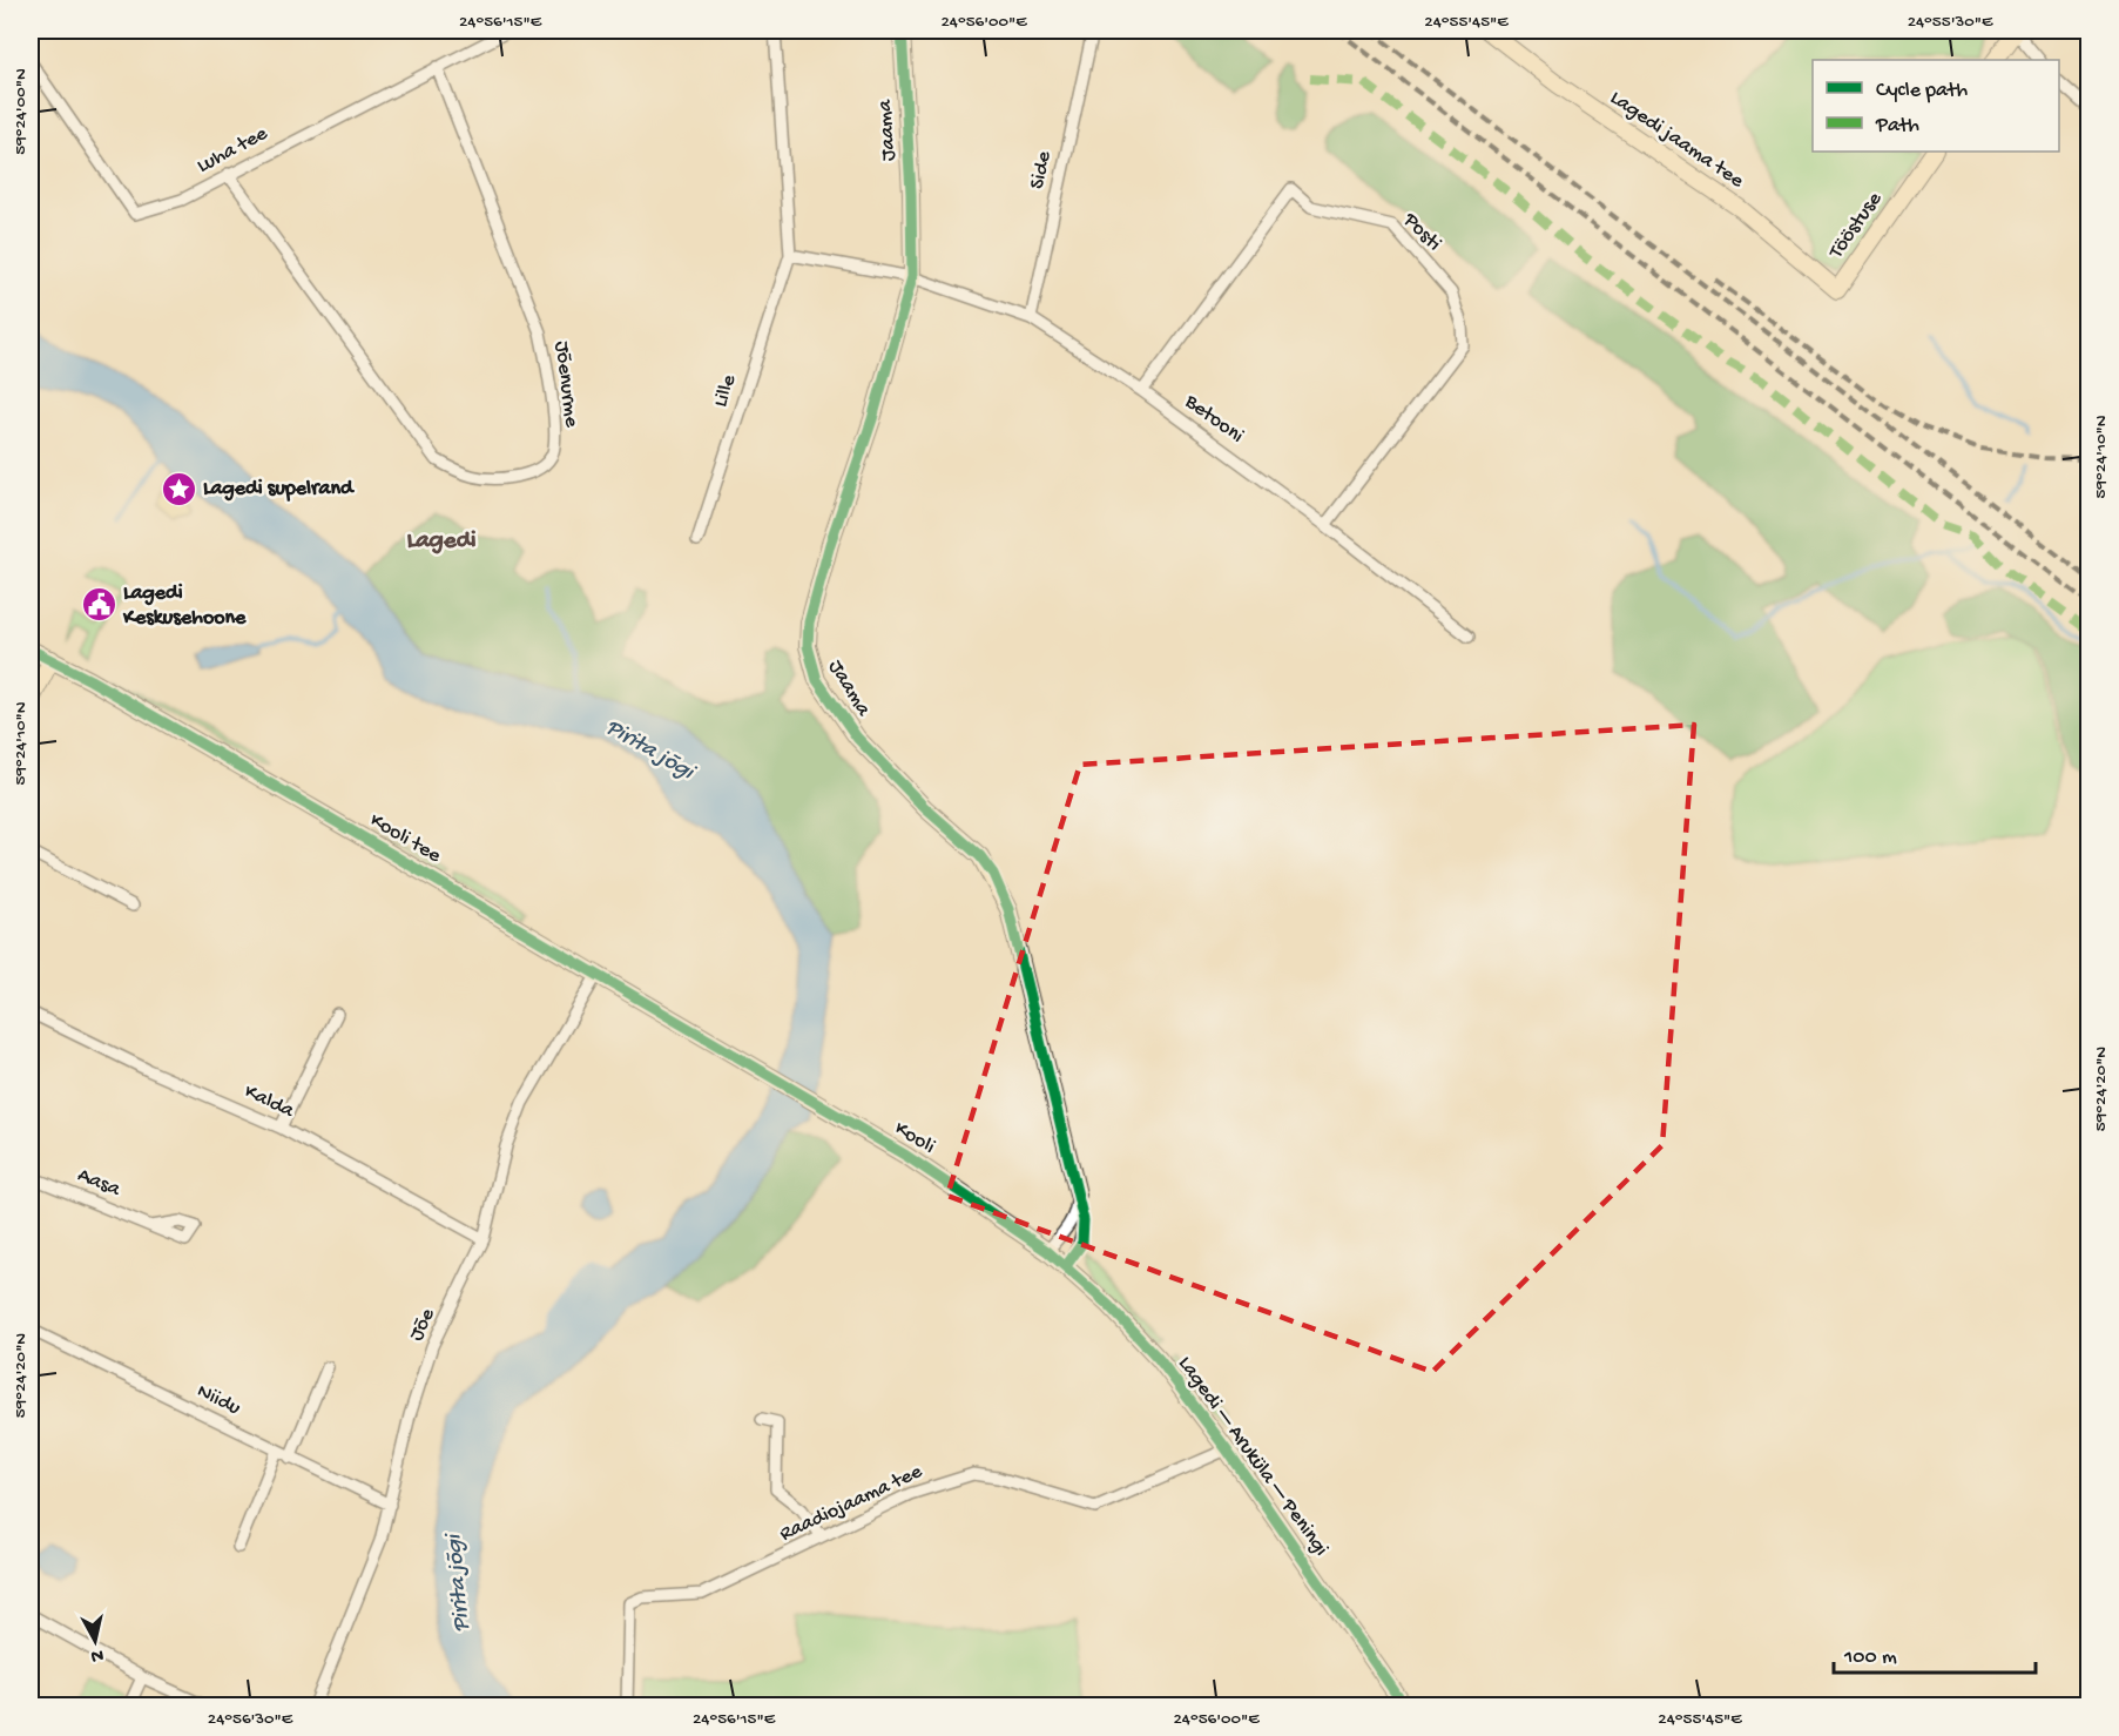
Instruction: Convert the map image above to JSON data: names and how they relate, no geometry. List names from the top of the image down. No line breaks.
{"streets":{"street":["Jaama","Lagedi jaama tee","Luha tee","Side","Tööstuse","Posti","Jõenurme","Lille","Betooni","Kooli tee","Kalda","Kooli","Aasa","Jõe","Niidu","Lagedi — Aruküla — Peningi","Raadiojaama tee"]},"crossings":[["Jaama","Betooni"],["Jaama","Lagedi — Aruküla — Peningi"],["Lagedi jaama tee","Tööstuse"],["Luha tee","Jõenurme"],["Side","Betooni"],["Posti","Betooni"],["Kooli tee","Kooli"],["Kooli tee","Jõe"],["Kalda","Jõe"],["Kooli","Lagedi — Aruküla — Peningi"],["Jõe","Niidu"],["Lagedi — Aruküla — Peningi","Raadiojaama tee"]],"districts":["Lagedi"],"water":["Pirita jõgi"],"places":{"place":["Lagedi supelrand"],"public building":["Lagedi Keskusehoone"]},"legend":["Cycle path","Path"],"scale_bar":"100 m","north":"bottom","coordinates":["24°56'15\"E","24°56'00\"E","24°55'45\"E","24°55'30\"E","59°24'00\"N","59°24'10\"N","59°24'20\"N","24°56'30\"E"]}
